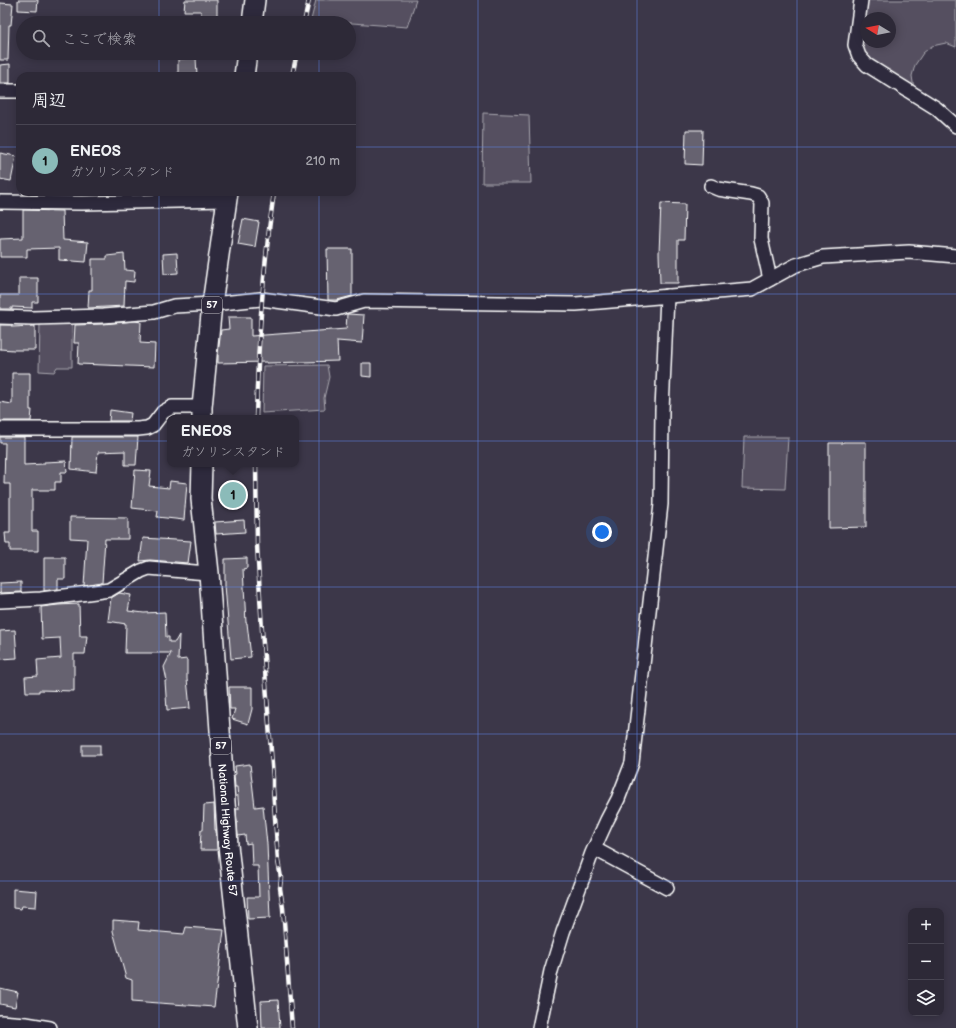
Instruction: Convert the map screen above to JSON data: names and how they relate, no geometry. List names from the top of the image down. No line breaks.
{"streets":{"highway":["57","National Highway Route 57"]},"north":"left","page":{"search":"ここで検索","heading":"周辺","list":[{"mark":"1","name":"ENEOS","note":"ガソリンスタンド","value":"210 m"}],"popup":["ENEOS","ガソリンスタンド"],"pins":"1","map_buttons":["+","−"]}}
